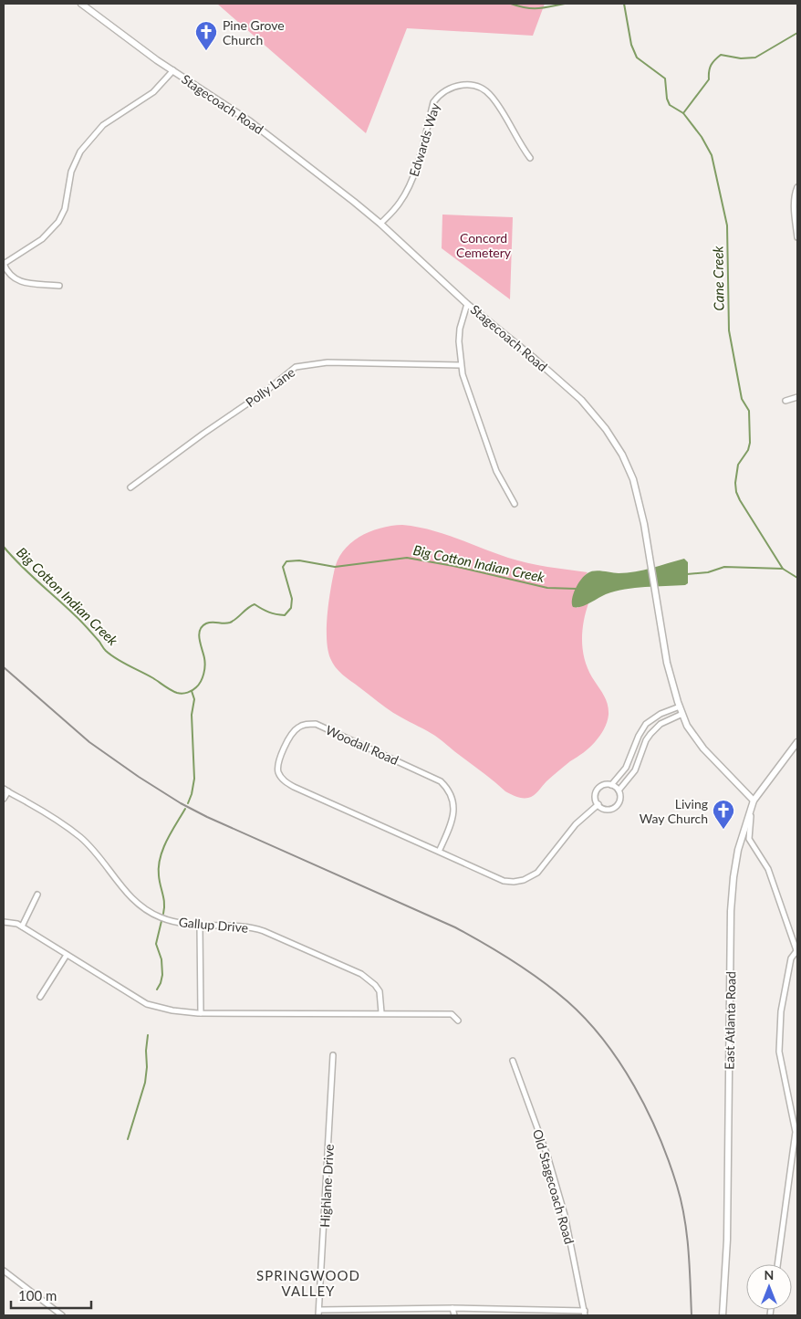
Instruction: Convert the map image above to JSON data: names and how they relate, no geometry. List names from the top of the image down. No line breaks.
{"streets":{"street":["Stagecoach Road","Edwards Way","Polly Lane","Woodall Road","Gallup Drive","East Atlanta Road","Highlane Drive","Old Stagecoach Road"]},"crossings":[["Stagecoach Road","Edwards Way"],["Stagecoach Road","East Atlanta Road"]],"districts":["SPRINGWOOD VALLEY"],"water":["Cane Creek","Big Cotton Indian Creek"],"parks":["Concord Cemetery"],"places":{"church":["Pine Grove Church","Living Way Church"]},"scale_bar":"100 m","north":"top"}
